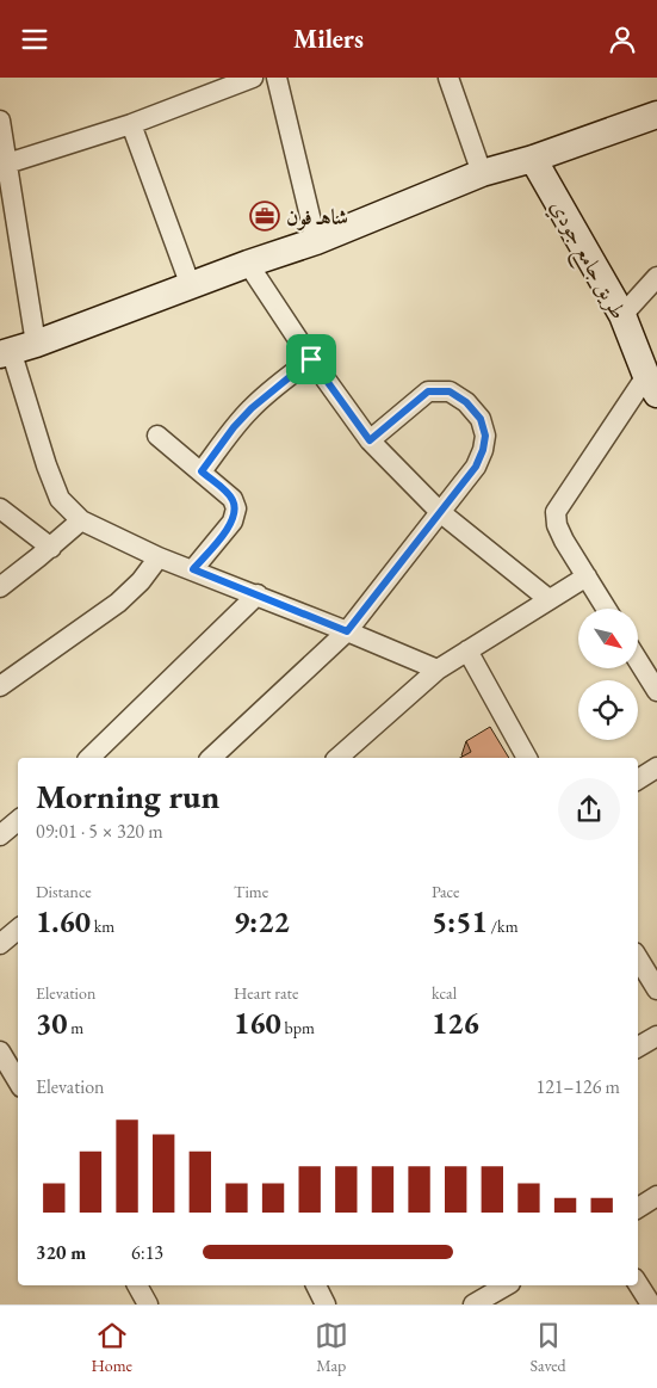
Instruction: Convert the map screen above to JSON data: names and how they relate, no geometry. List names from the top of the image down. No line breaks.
{"streets":{"main road":["طريق جامع جودي"]},"places":{"office":["شاهـ فون"]},"north":"bottom right","page":{"header":"Milers","heading":["Morning run","09:01 · 5 × 320 m"],"stats":[["Distance","1.60 km"],["Time","9:22"],["Pace","5:51 /km"],["Elevation","30 m"],["Heart rate","160 bpm"],["kcal","126"]],"chart":["Elevation","121–126 m"],"list":[{"name":"320 m","note":"6:13"}],"tabs":["Home","Map","Saved"]}}
